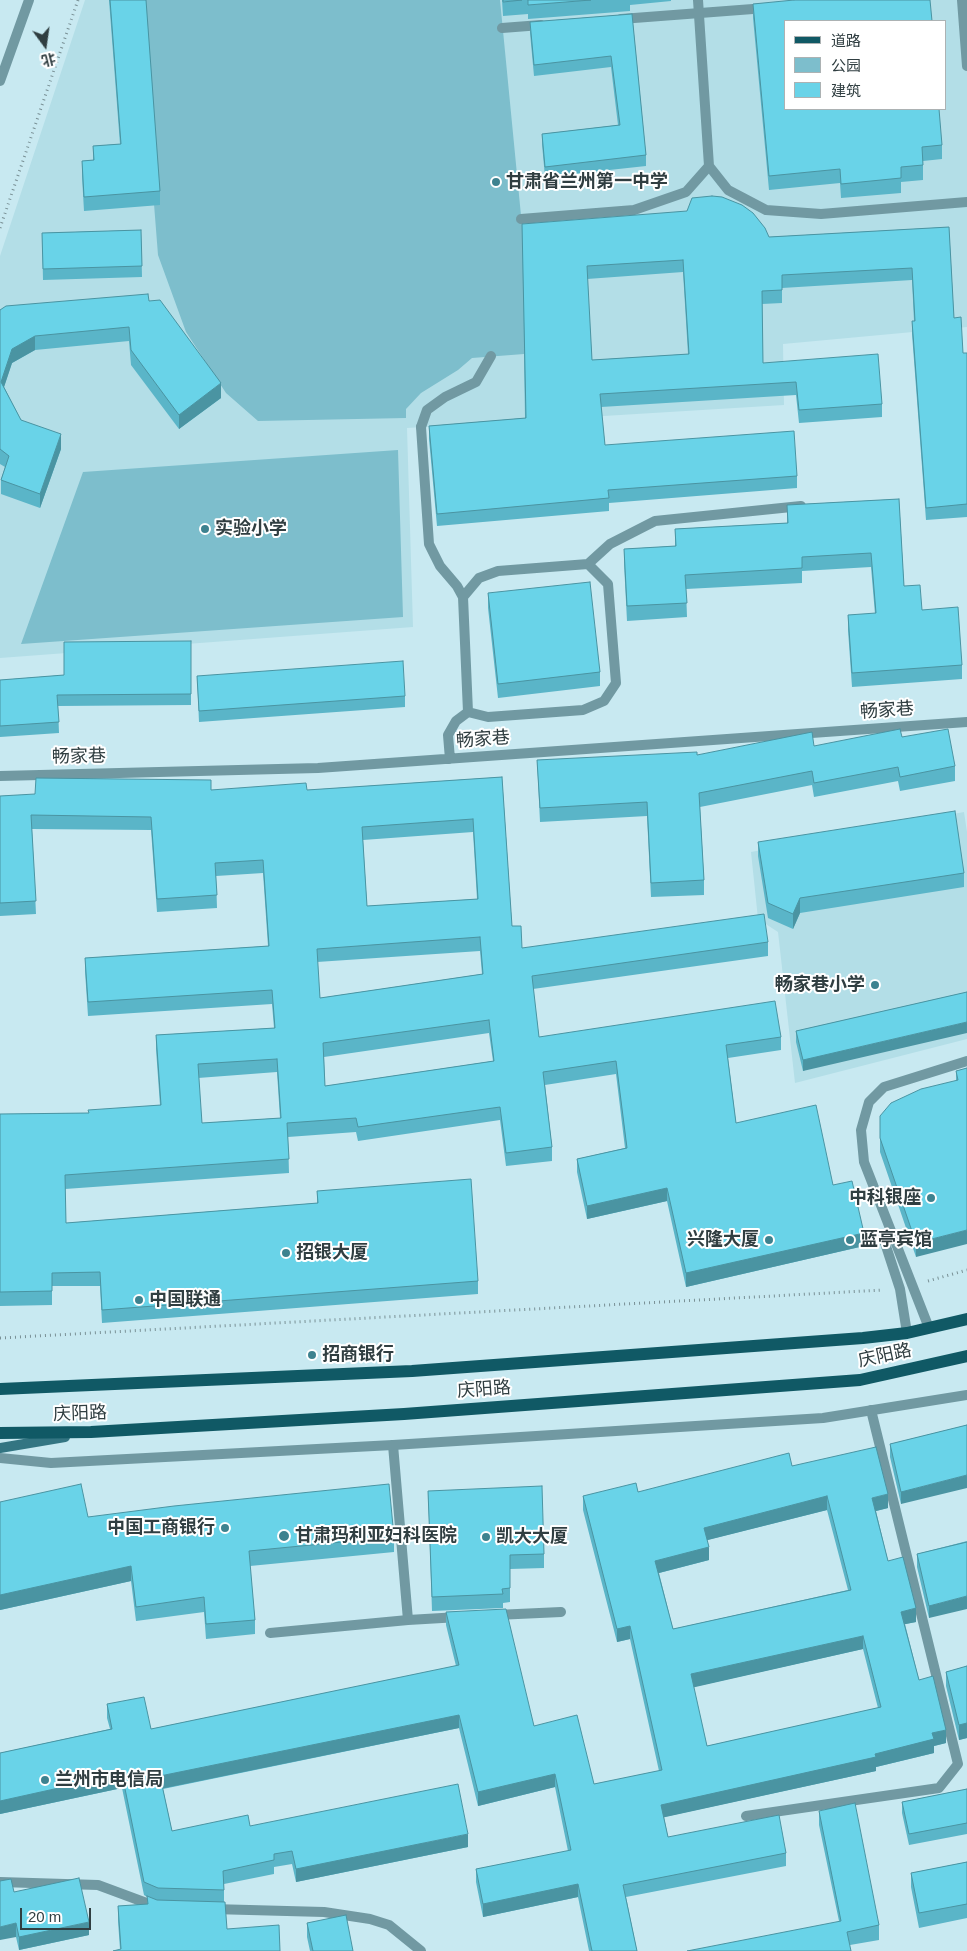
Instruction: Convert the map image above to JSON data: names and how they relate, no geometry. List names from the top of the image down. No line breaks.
{"streets":{"main road":["庆阳路"],"street":["畅家巷"]},"places":["甘肃省兰州第一中学","实验小学","畅家巷小学","中科银座","兴隆大厦","蓝亭宾馆","招银大厦","中国联通","招商银行","中国工商银行","甘肃玛利亚妇科医院","凯大大厦","兰州市电信局"],"legend":["道路","公园","建筑"],"scale_bar":"20 m","north":"bottom"}
